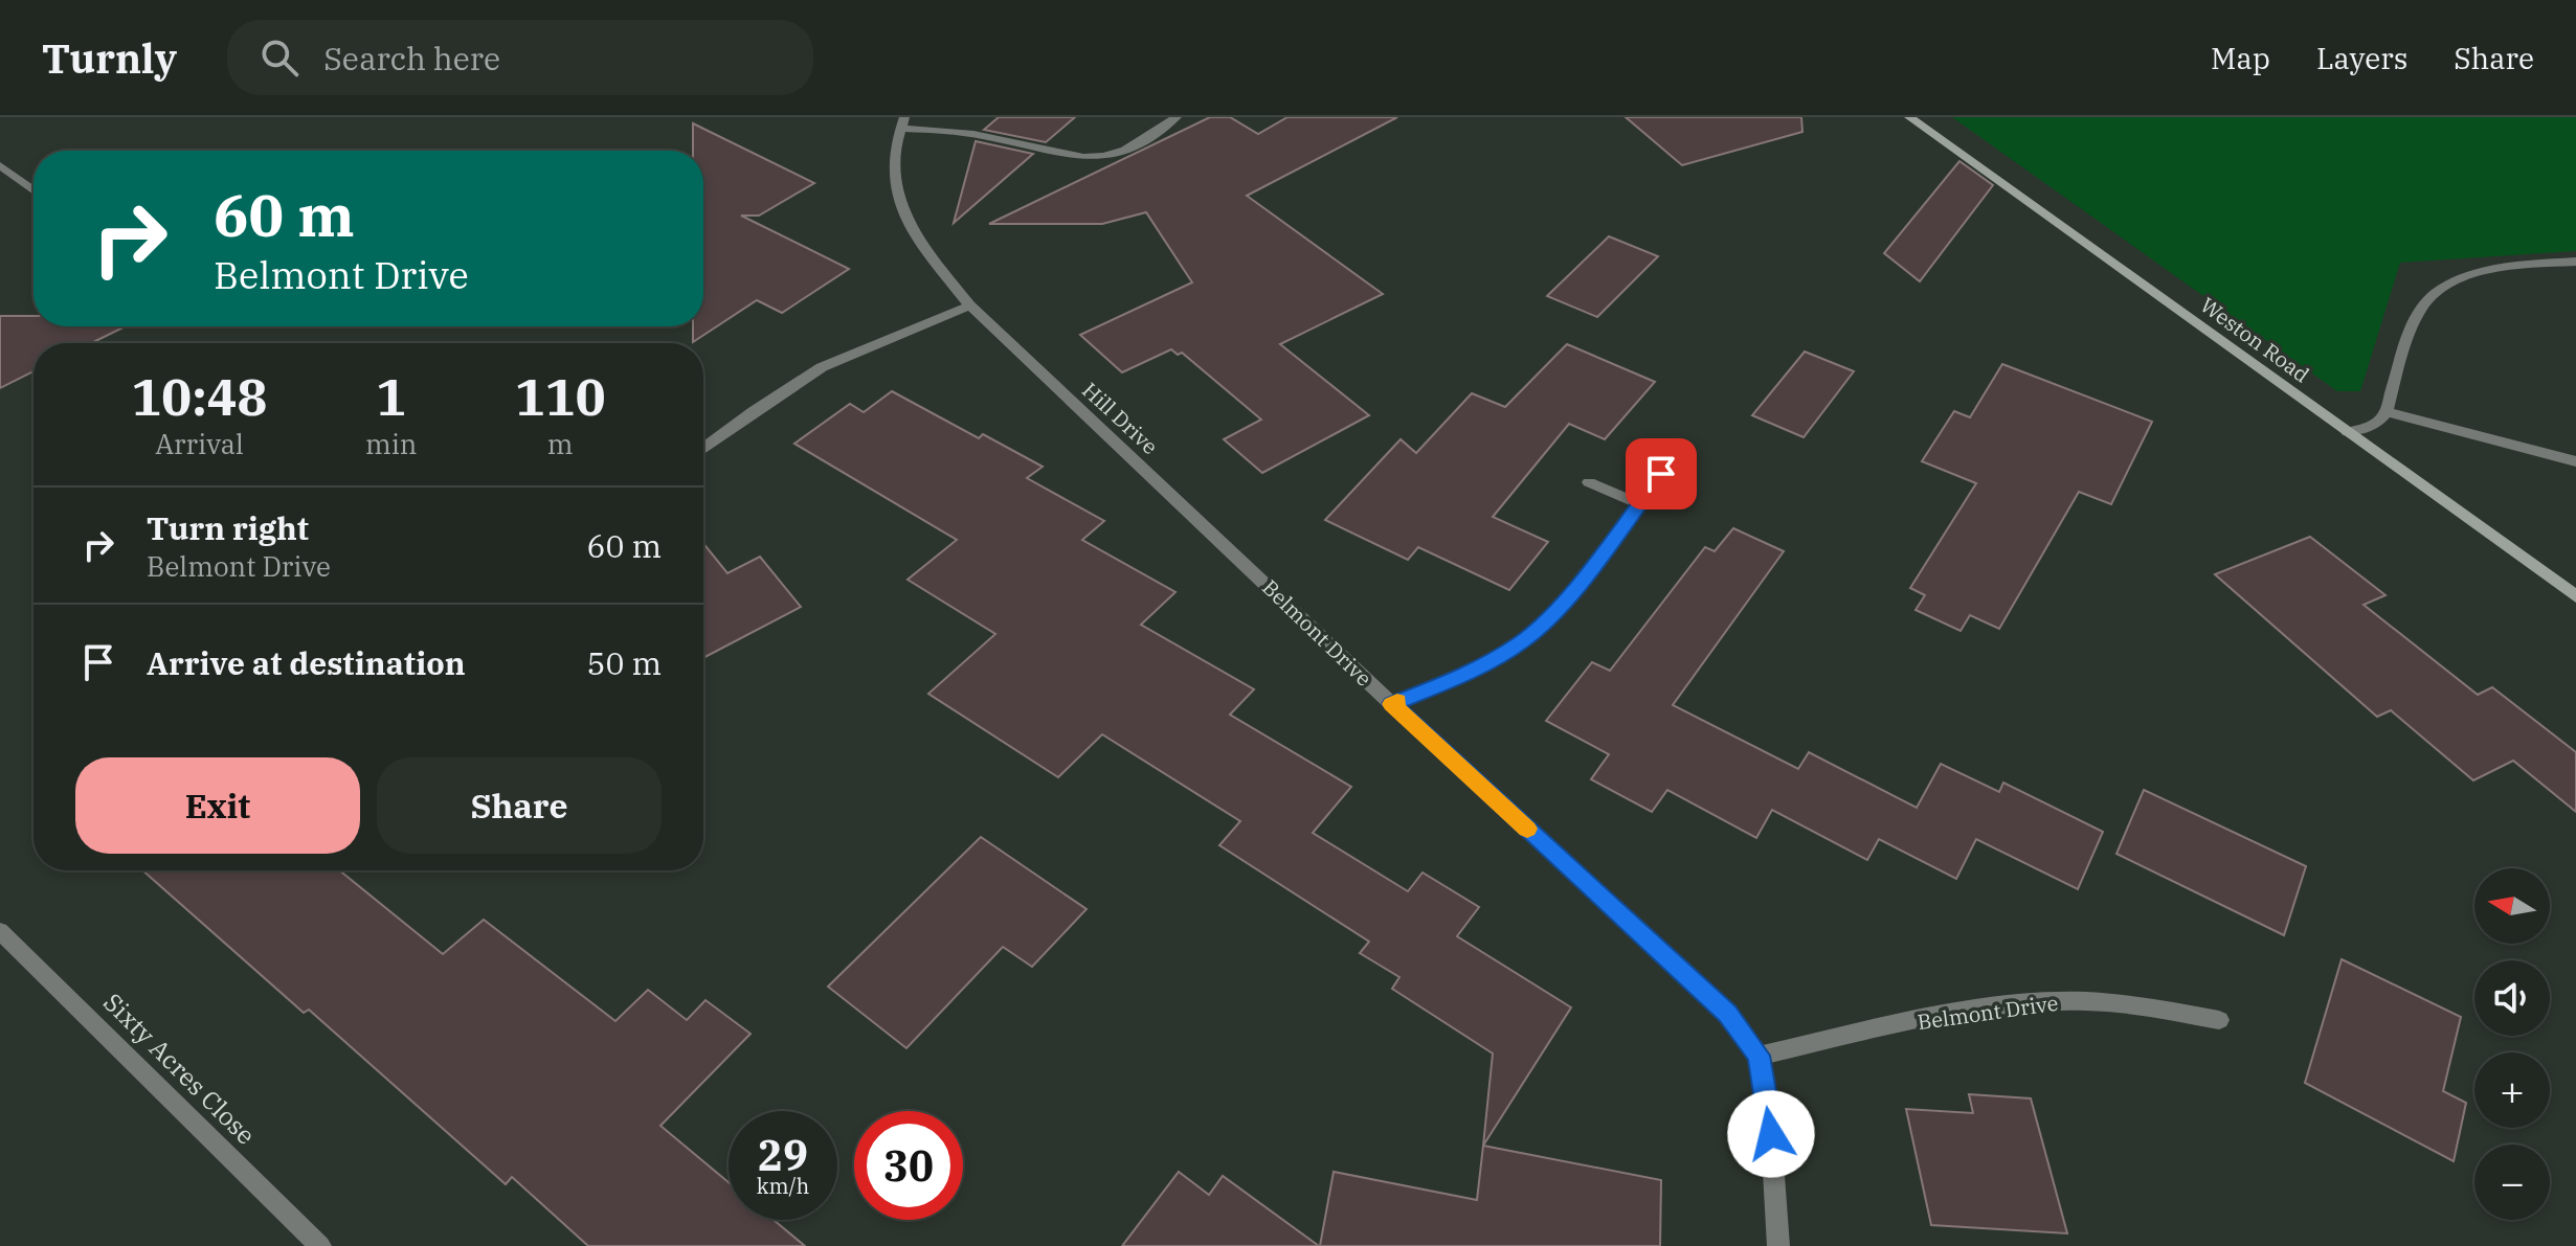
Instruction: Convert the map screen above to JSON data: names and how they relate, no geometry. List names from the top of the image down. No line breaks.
{"streets":{"main road":["Weston Road"],"street":["Hill Drive","Belmont Drive","Sixty Acres Close"]},"crossings":[["Hill Drive","Belmont Drive"]],"north":"left","page":{"header":"Turnly","search":"Search here","nav":["Map","Layers","Share"],"turn":["60 m","Belmont Drive"],"eta":["10:48","Arrival","1","min","110","m"],"list":[{"name":"Turn right","note":"Belmont Drive","value":"60 m"},{"name":"Arrive at destination","value":"50 m"}],"buttons":["Exit","Share"],"map_buttons":["+","−"],"speed":"29 km/h","limit":"30"}}
